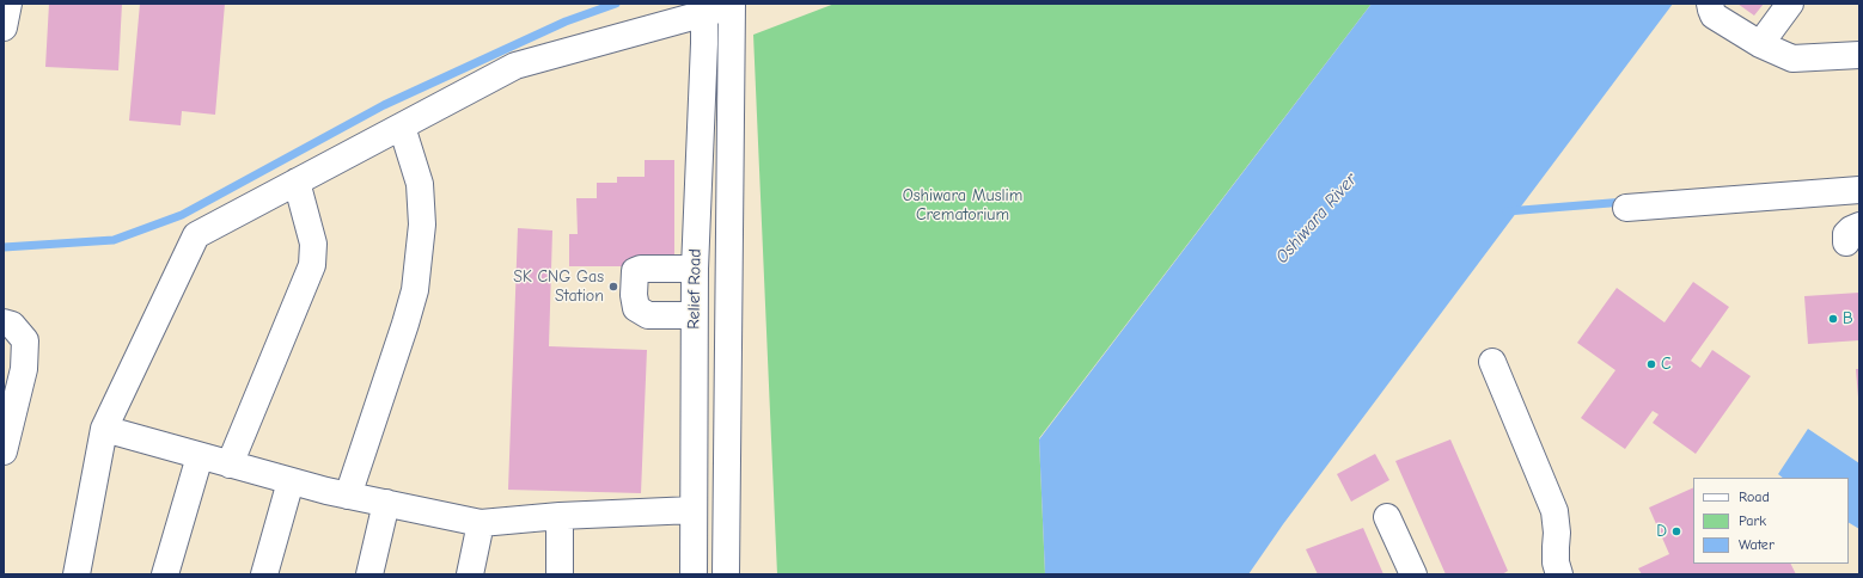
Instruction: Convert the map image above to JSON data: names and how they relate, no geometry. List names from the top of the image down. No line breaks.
{"streets":{"street":["Relief Road"]},"water":["Oshiwara River"],"parks":["Oshiwara Muslim Crematorium"],"places":["SK CNG Gas Station","B","C","D"],"legend":["Road","Park","Water"]}
